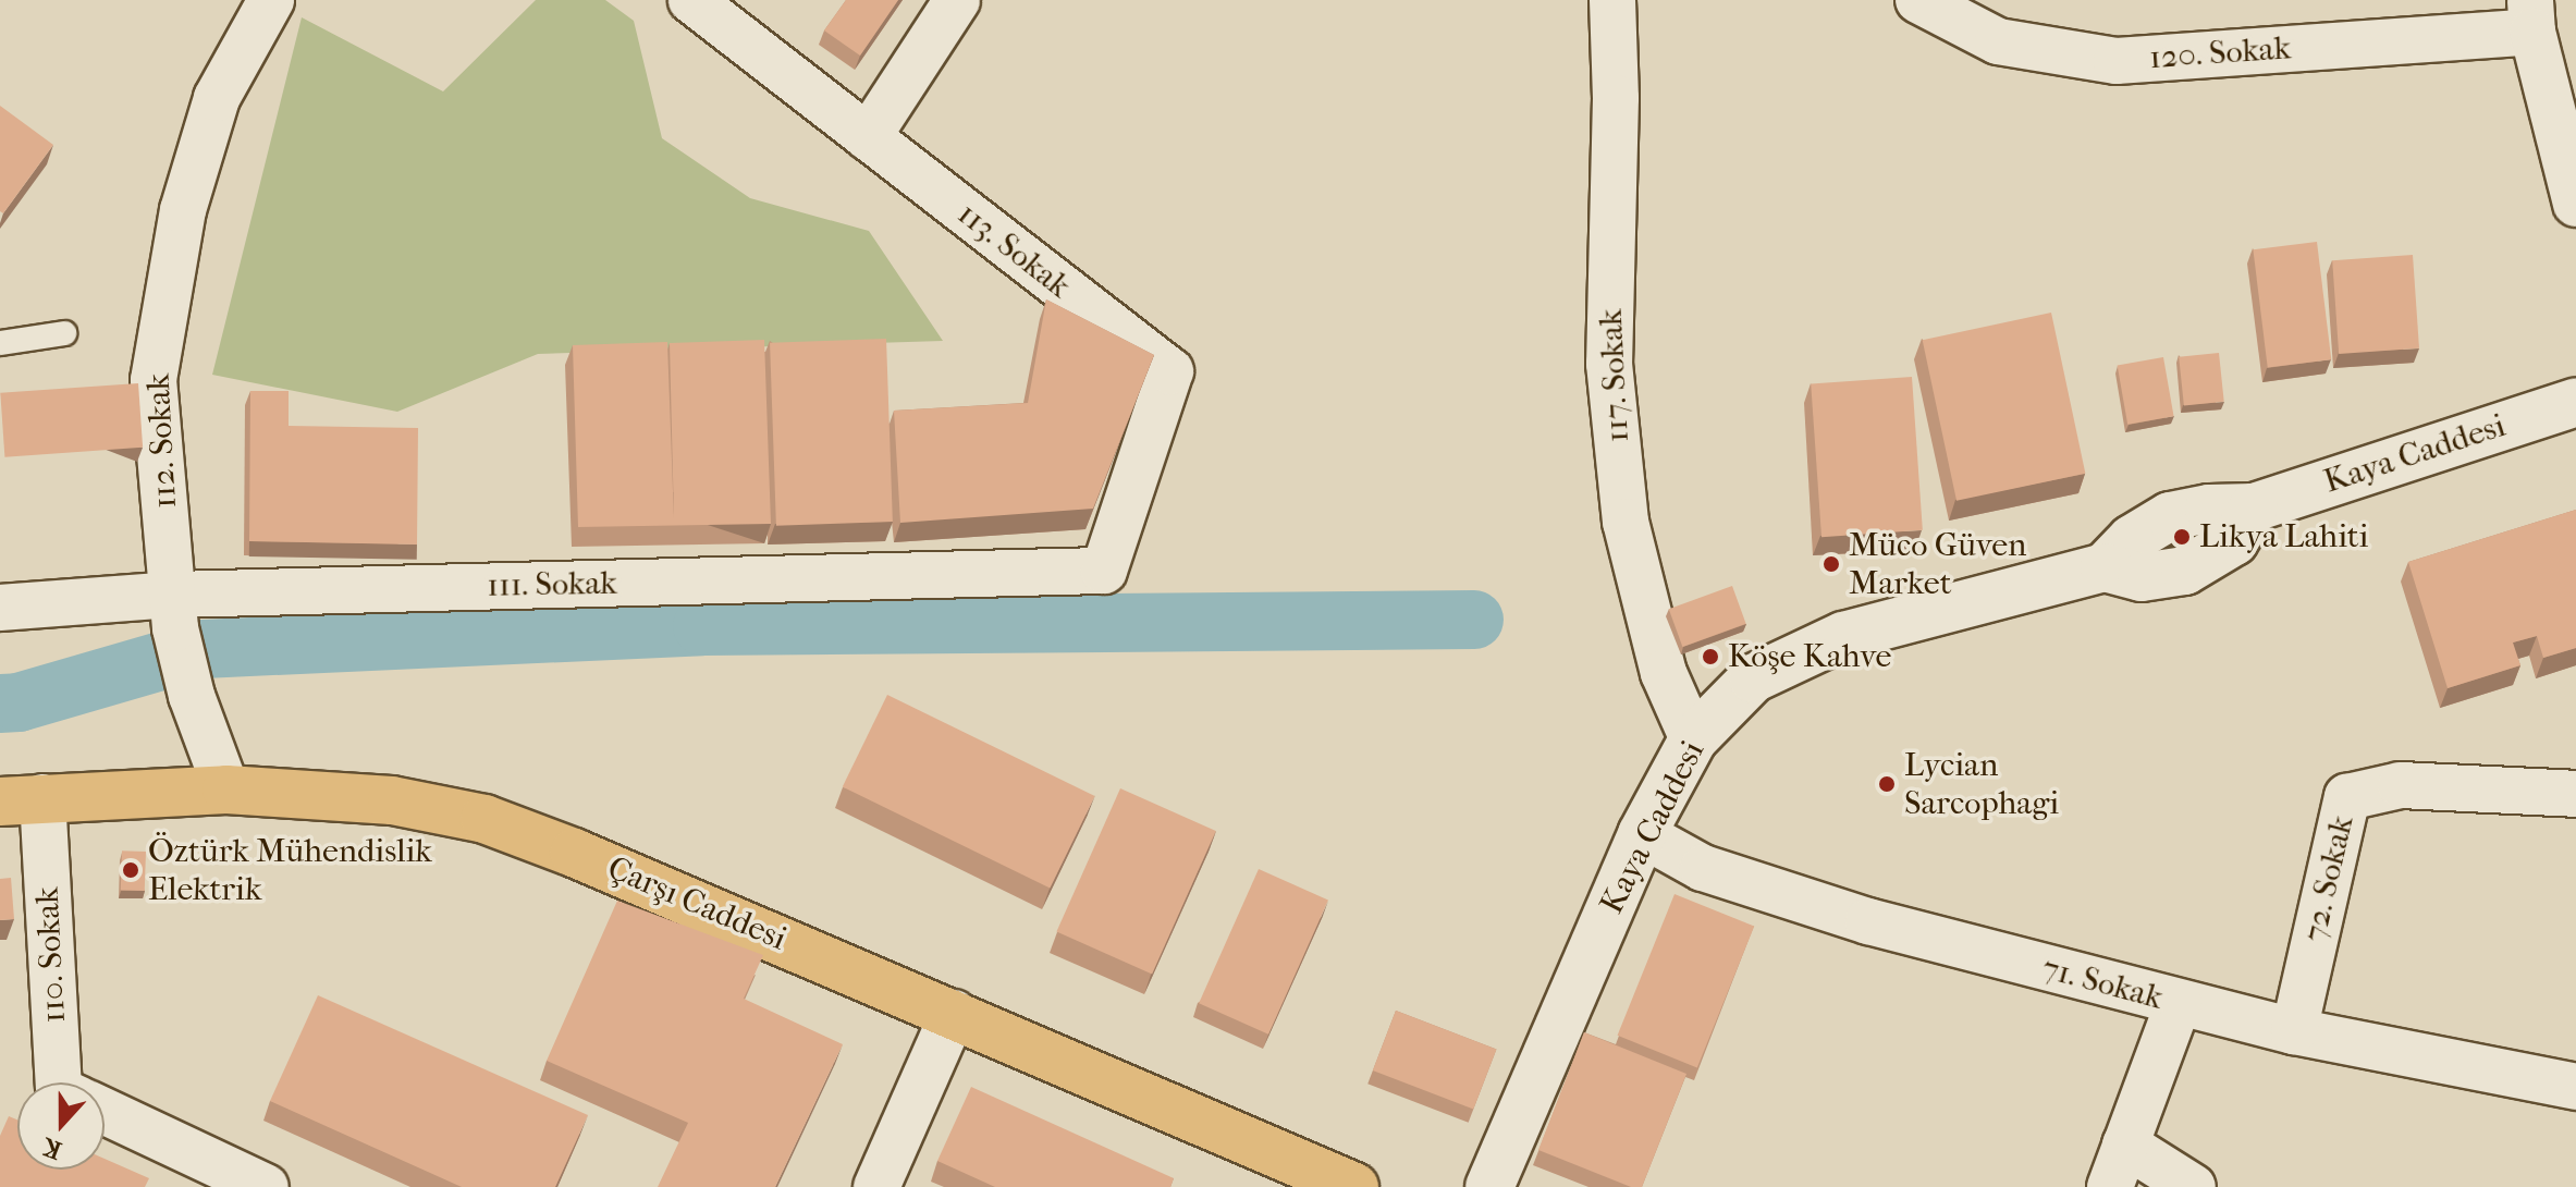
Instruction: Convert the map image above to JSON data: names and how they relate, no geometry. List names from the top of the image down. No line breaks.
{"streets":{"main road":["Çarşı Caddesi"],"street":["120. Sokak","113. Sokak","117. Sokak","112. Sokak","Kaya Caddesi","111. Sokak","72. Sokak","110. Sokak","71. Sokak"]},"crossings":[["113. Sokak","111. Sokak"],["117. Sokak","Kaya Caddesi"],["112. Sokak","111. Sokak"],["112. Sokak","Çarşı Caddesi"],["Kaya Caddesi","71. Sokak"],["72. Sokak","71. Sokak"],["Çarşı Caddesi","110. Sokak"]],"places":["Likya Lahiti","Müco Güven Market","Köşe Kahve","Lycian Sarcophagi","Öztürk Mühendislik Elektrik"],"north":"bottom"}
